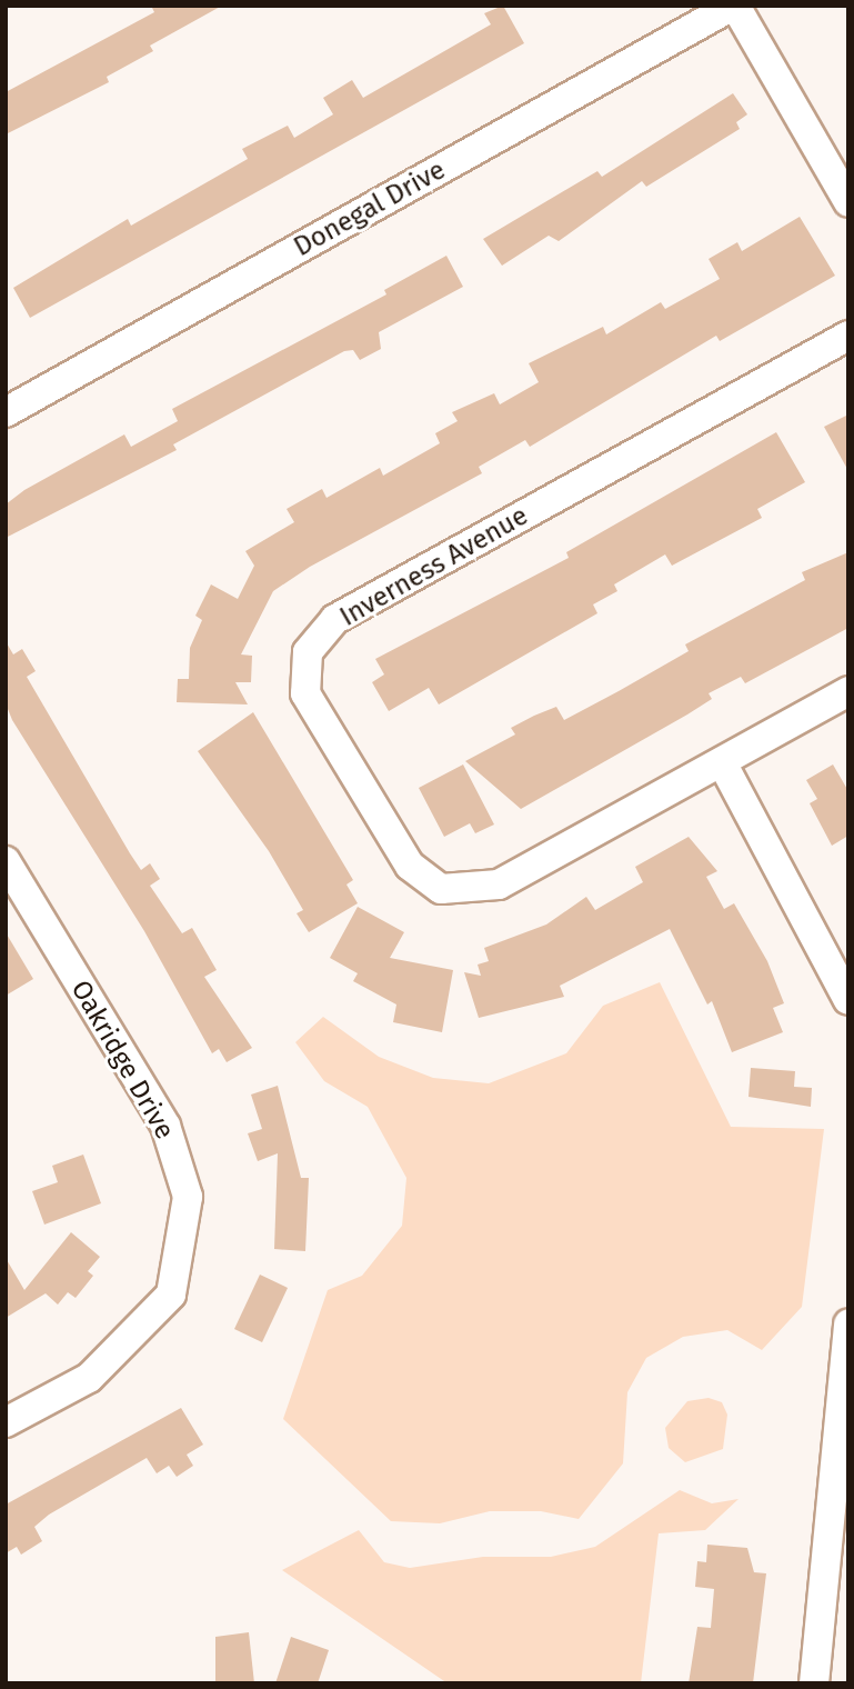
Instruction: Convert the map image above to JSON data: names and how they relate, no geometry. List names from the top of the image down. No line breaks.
{"streets":{"street":["Donegal Drive","Inverness Avenue","Oakridge Drive"]}}
